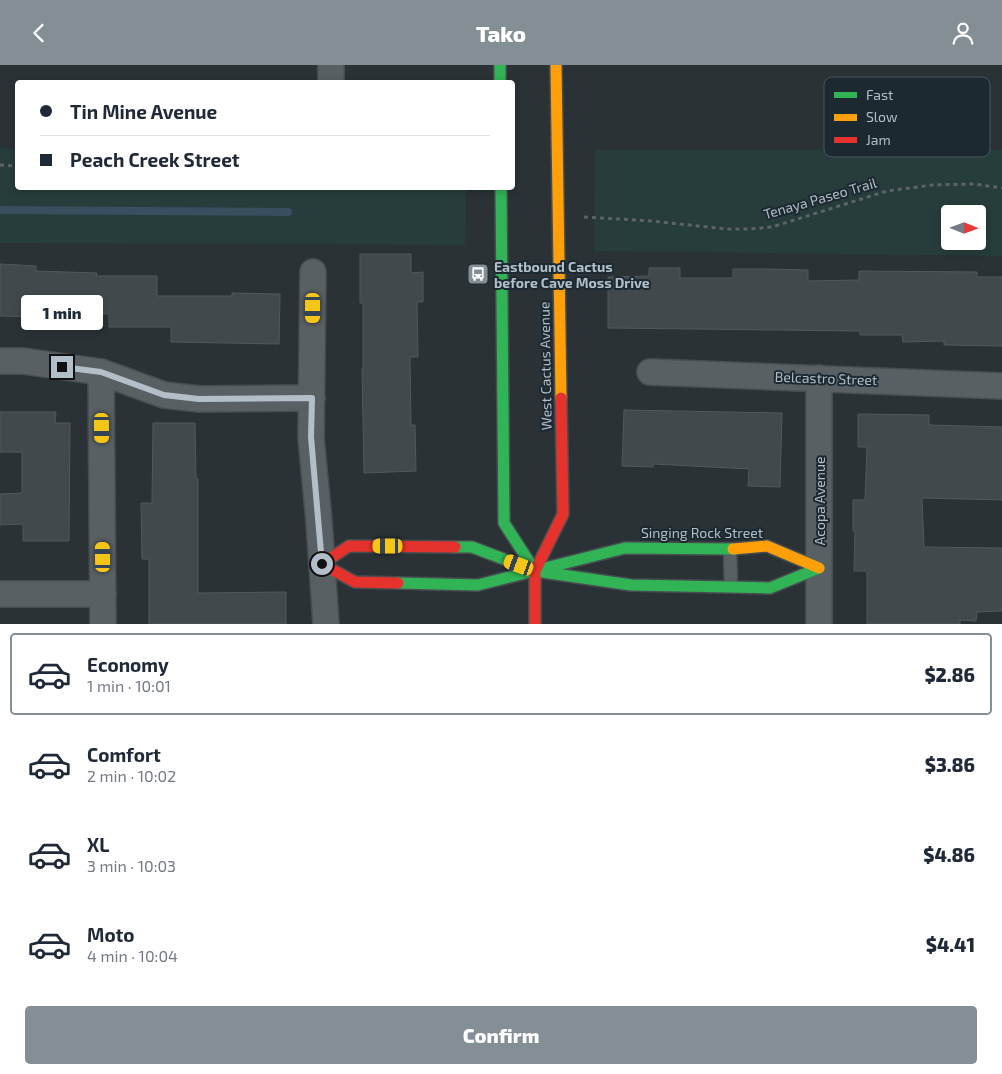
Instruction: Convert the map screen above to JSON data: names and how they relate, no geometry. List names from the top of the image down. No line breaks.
{"streets":{"street":["West Cactus Avenue","Belcastro Street","Acopa Avenue","Singing Rock Street"],"path":["Tenaya Paseo Trail"]},"crossings":[["West Cactus Avenue","Singing Rock Street"],["Belcastro Street","Acopa Avenue"],["Acopa Avenue","Singing Rock Street"]],"places":{"bus stop":["Eastbound Cactus before Cave Moss Drive"]},"legend":["Fast","Slow","Jam"],"north":"right","page":{"header":"Tako","banner":["Tin Mine Avenue","Peach Creek Street"],"bubble":"1 min","list":[{"name":"Economy","note":"1 min · 10:01","value":"$2.86"},{"name":"Comfort","note":"2 min · 10:02","value":"$3.86"},{"name":"XL","note":"3 min · 10:03","value":"$4.86"},{"name":"Moto","note":"4 min · 10:04","value":"$4.41"}],"buttons":"Confirm"}}
